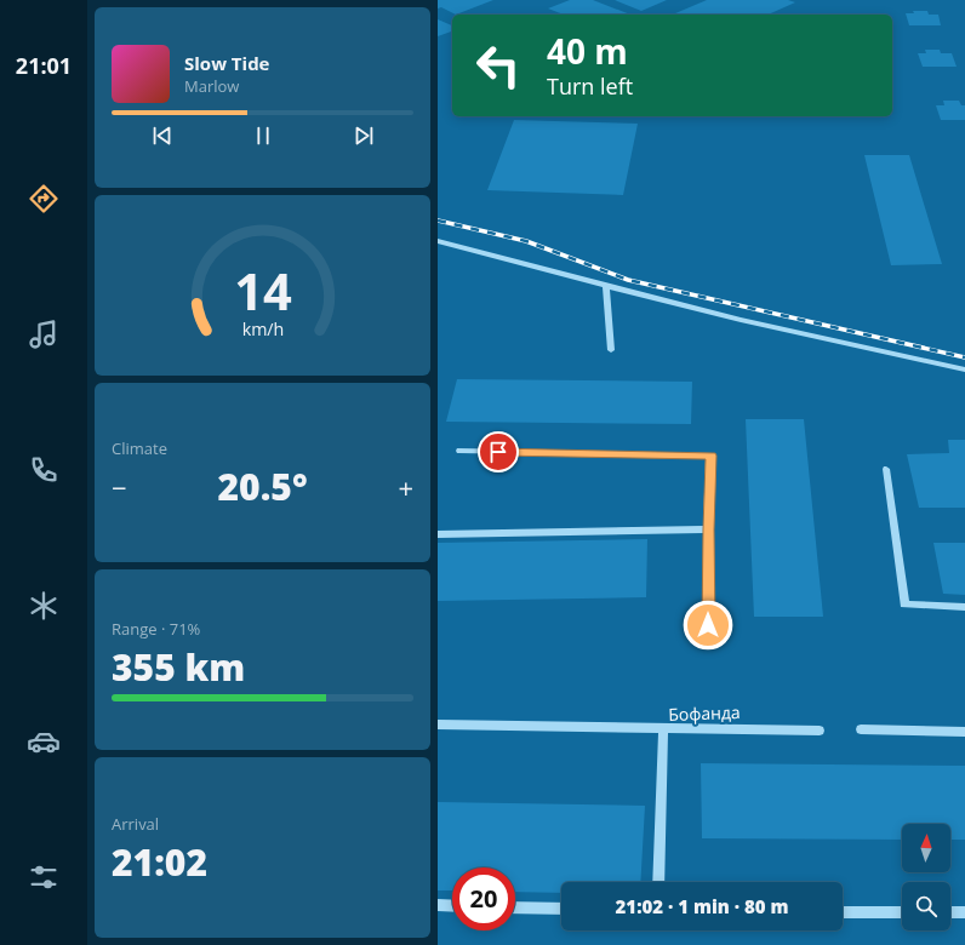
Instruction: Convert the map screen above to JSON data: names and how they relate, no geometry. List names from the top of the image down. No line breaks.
{"streets":{"street":["Бофанда"]},"north":"top","page":{"tabs":"21:01","turn":["40 m","Turn left"],"song":["Slow Tide","Marlow"],"tile":["Climate",["Range · 71%","355 km"],["Arrival","21:02"]],"heat":["−","20.5°","+"],"limit":"20","trip":"21:02 · 1 min · 80 m","gauge":["14","km/h"]}}
